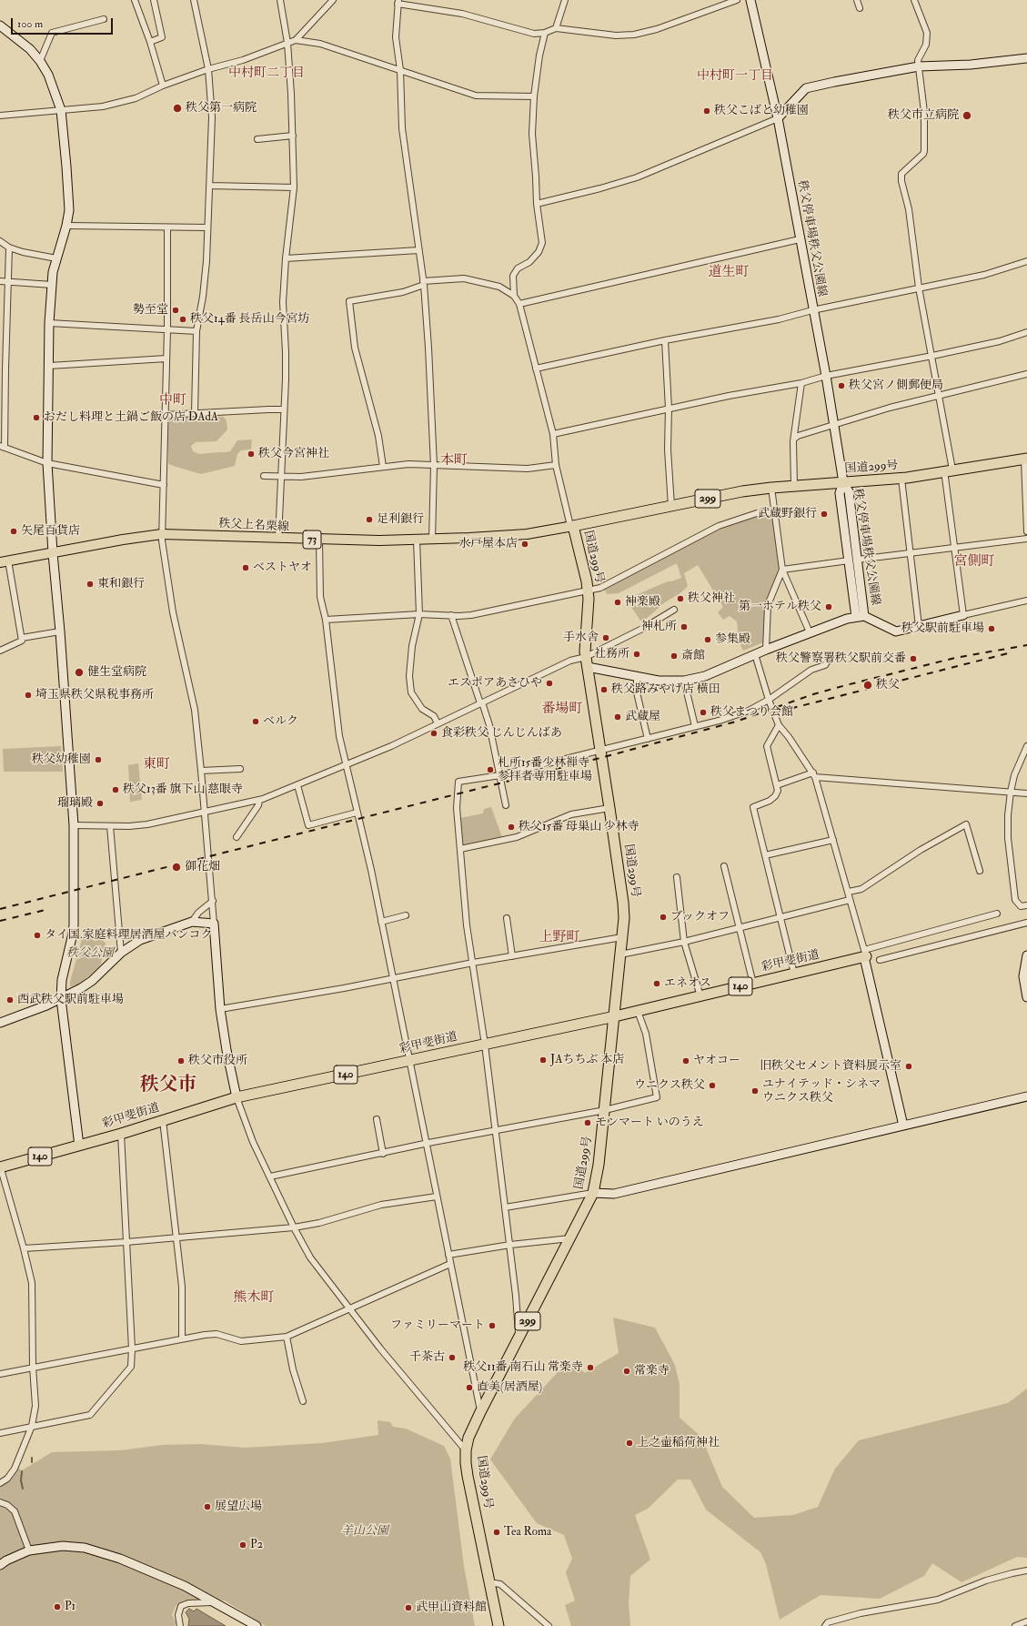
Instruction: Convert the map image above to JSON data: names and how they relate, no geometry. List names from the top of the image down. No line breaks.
{"streets":{"highway":["国道299号","299","彩甲斐街道","140"],"main road":["秩父上名栗線","73"],"street":["秩父停車場秩父公園線"]},"crossings":[["秩父停車場秩父公園線","国道299号"],["国道299号","秩父上名栗線"],["国道299号","彩甲斐街道"]],"districts":["中村町二丁目","中村町一丁目","道生町","中町","本町","宮側町","番場町","東町","上野町","秩父市","熊木町"],"parks":["秩父公園","羊山公園"],"places":["秩父第一病院","秩父こばと幼稚園","秩父市立病院","勢至堂","秩父14番 長岳山今宮坊","秩父宮ノ側郵便局","おだし料理と土鍋ご飯の店 DAdA","秩父今宮神社","武蔵野銀行","足利銀行","矢尾百貨店","水戸屋本店","ベストヤオ","東和銀行","秩父神社","神楽殿","第一ホテル秩父","神札所","秩父駅前駐車場","手水舎","参集殿","社務所","斎館","秩父警察署秩父駅前交番","健生堂病院","エスポアあさひや","秩父","秩父路みやげ店 横田","埼玉県秩父県税事務所","秩父まつり会館","武蔵屋","ベルク","食彩秩父 じんじんばあ","秩父幼稚園","札所15番少林禅寺 参拝者専用駐車場","秩父13番 旗下山 慈眼寺","瑠璃殿","秩父15番 母巣山 少林寺","御花畑","ブックオフ","タイ国.家庭料理居酒屋バンコク","エネオス","西武秩父駅前駐車場","JAちちぶ 本店","秩父市役所","ヤオコー","旧秩父セメント資料展示室","ウニクス秩父","ユナイテッド・シネマ ウニクス秩父","モンマート いのうえ","ファミリーマート","千茶古","秩父11番 南石山 常楽寺","常楽寺","直美(居酒屋)","上之壷稲荷神社","展望広場","Tea Roma","P2","P1","武甲山資料館"],"scale_bar":"100 m"}
